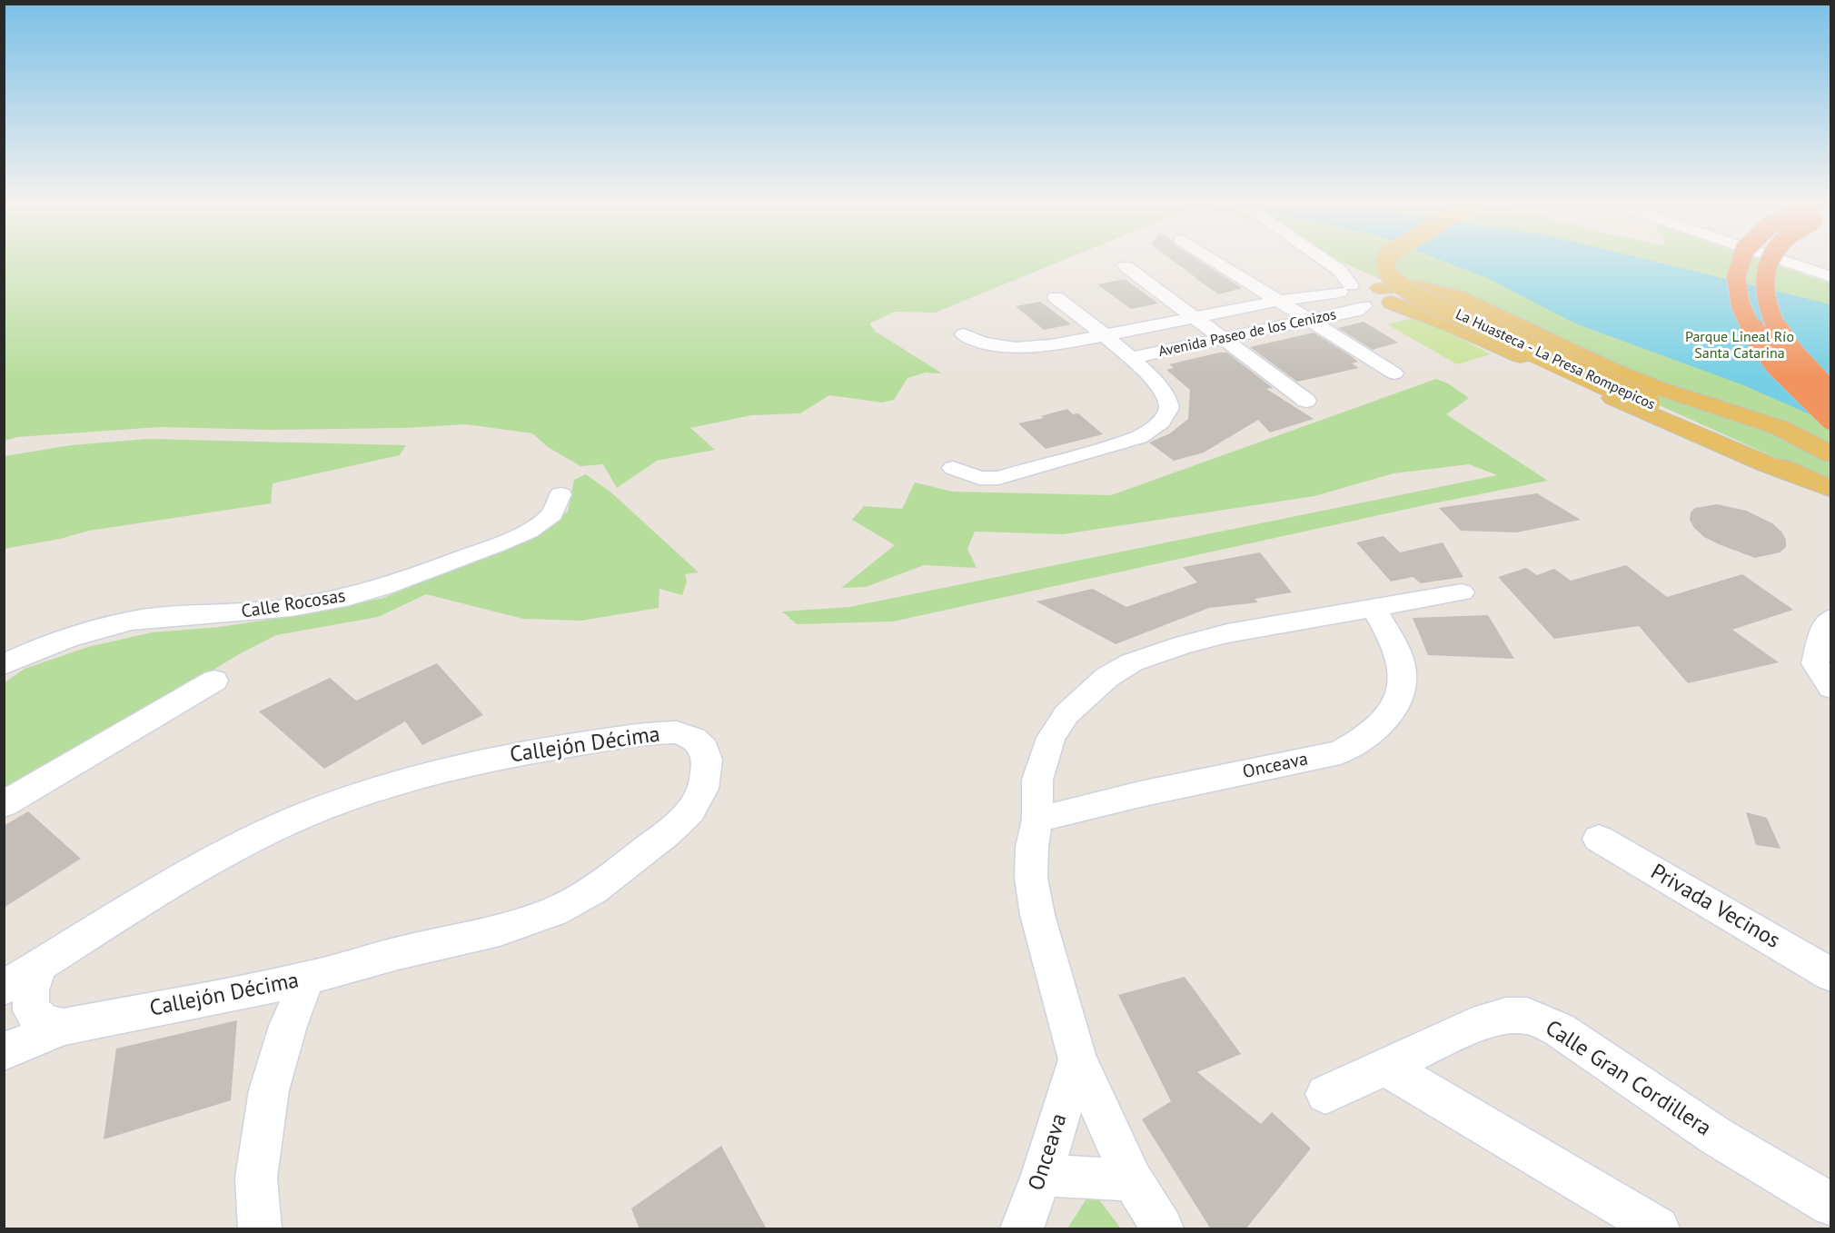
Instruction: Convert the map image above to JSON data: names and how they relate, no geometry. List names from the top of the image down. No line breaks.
{"streets":{"main road":["La Huasteca - La Presa Rompepicos"],"street":["Avenida Paseo de los Cenizos","Calle Rocosas","Callejón Décima","Onceava","Privada Vecinos","Calle Gran Cordillera"]},"parks":["Parque Lineal Río Santa Catarina"]}
